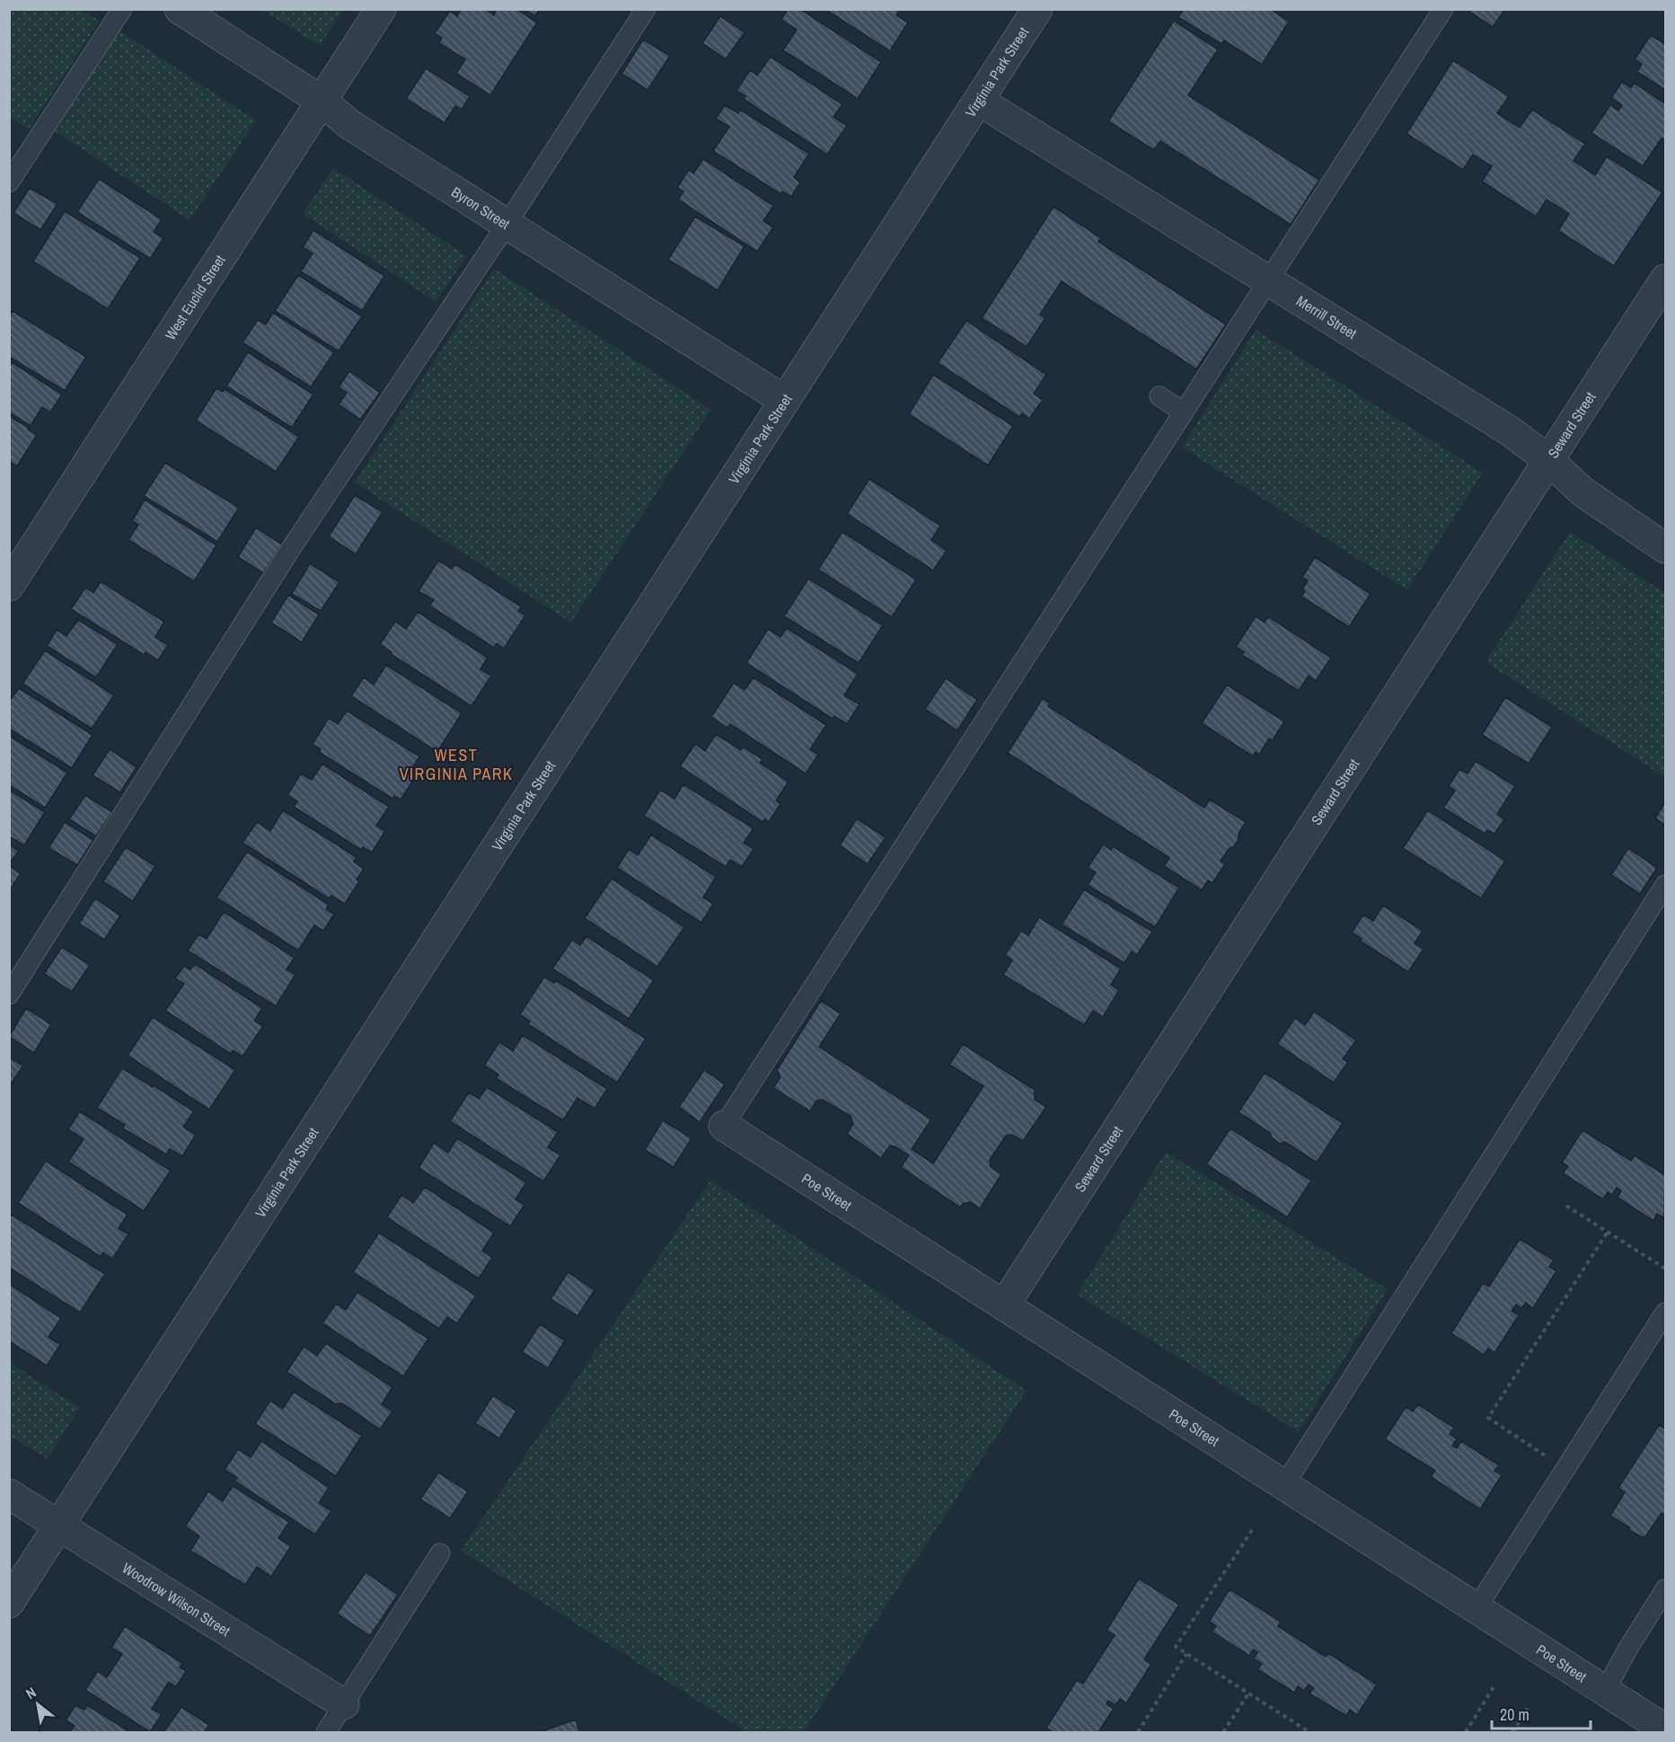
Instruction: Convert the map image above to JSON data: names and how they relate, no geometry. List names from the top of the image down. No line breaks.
{"streets":{"street":["Virginia Park Street","Byron Street","West Euclid Street","Merrill Street","Seward Street","Poe Street","Woodrow Wilson Street"]},"crossings":[["Virginia Park Street","Byron Street"],["Virginia Park Street","Merrill Street"],["Virginia Park Street","Woodrow Wilson Street"],["Byron Street","West Euclid Street"],["Merrill Street","Seward Street"],["Seward Street","Poe Street"]],"districts":["WEST VIRGINIA PARK"],"scale_bar":"20 m","north":"top left"}
